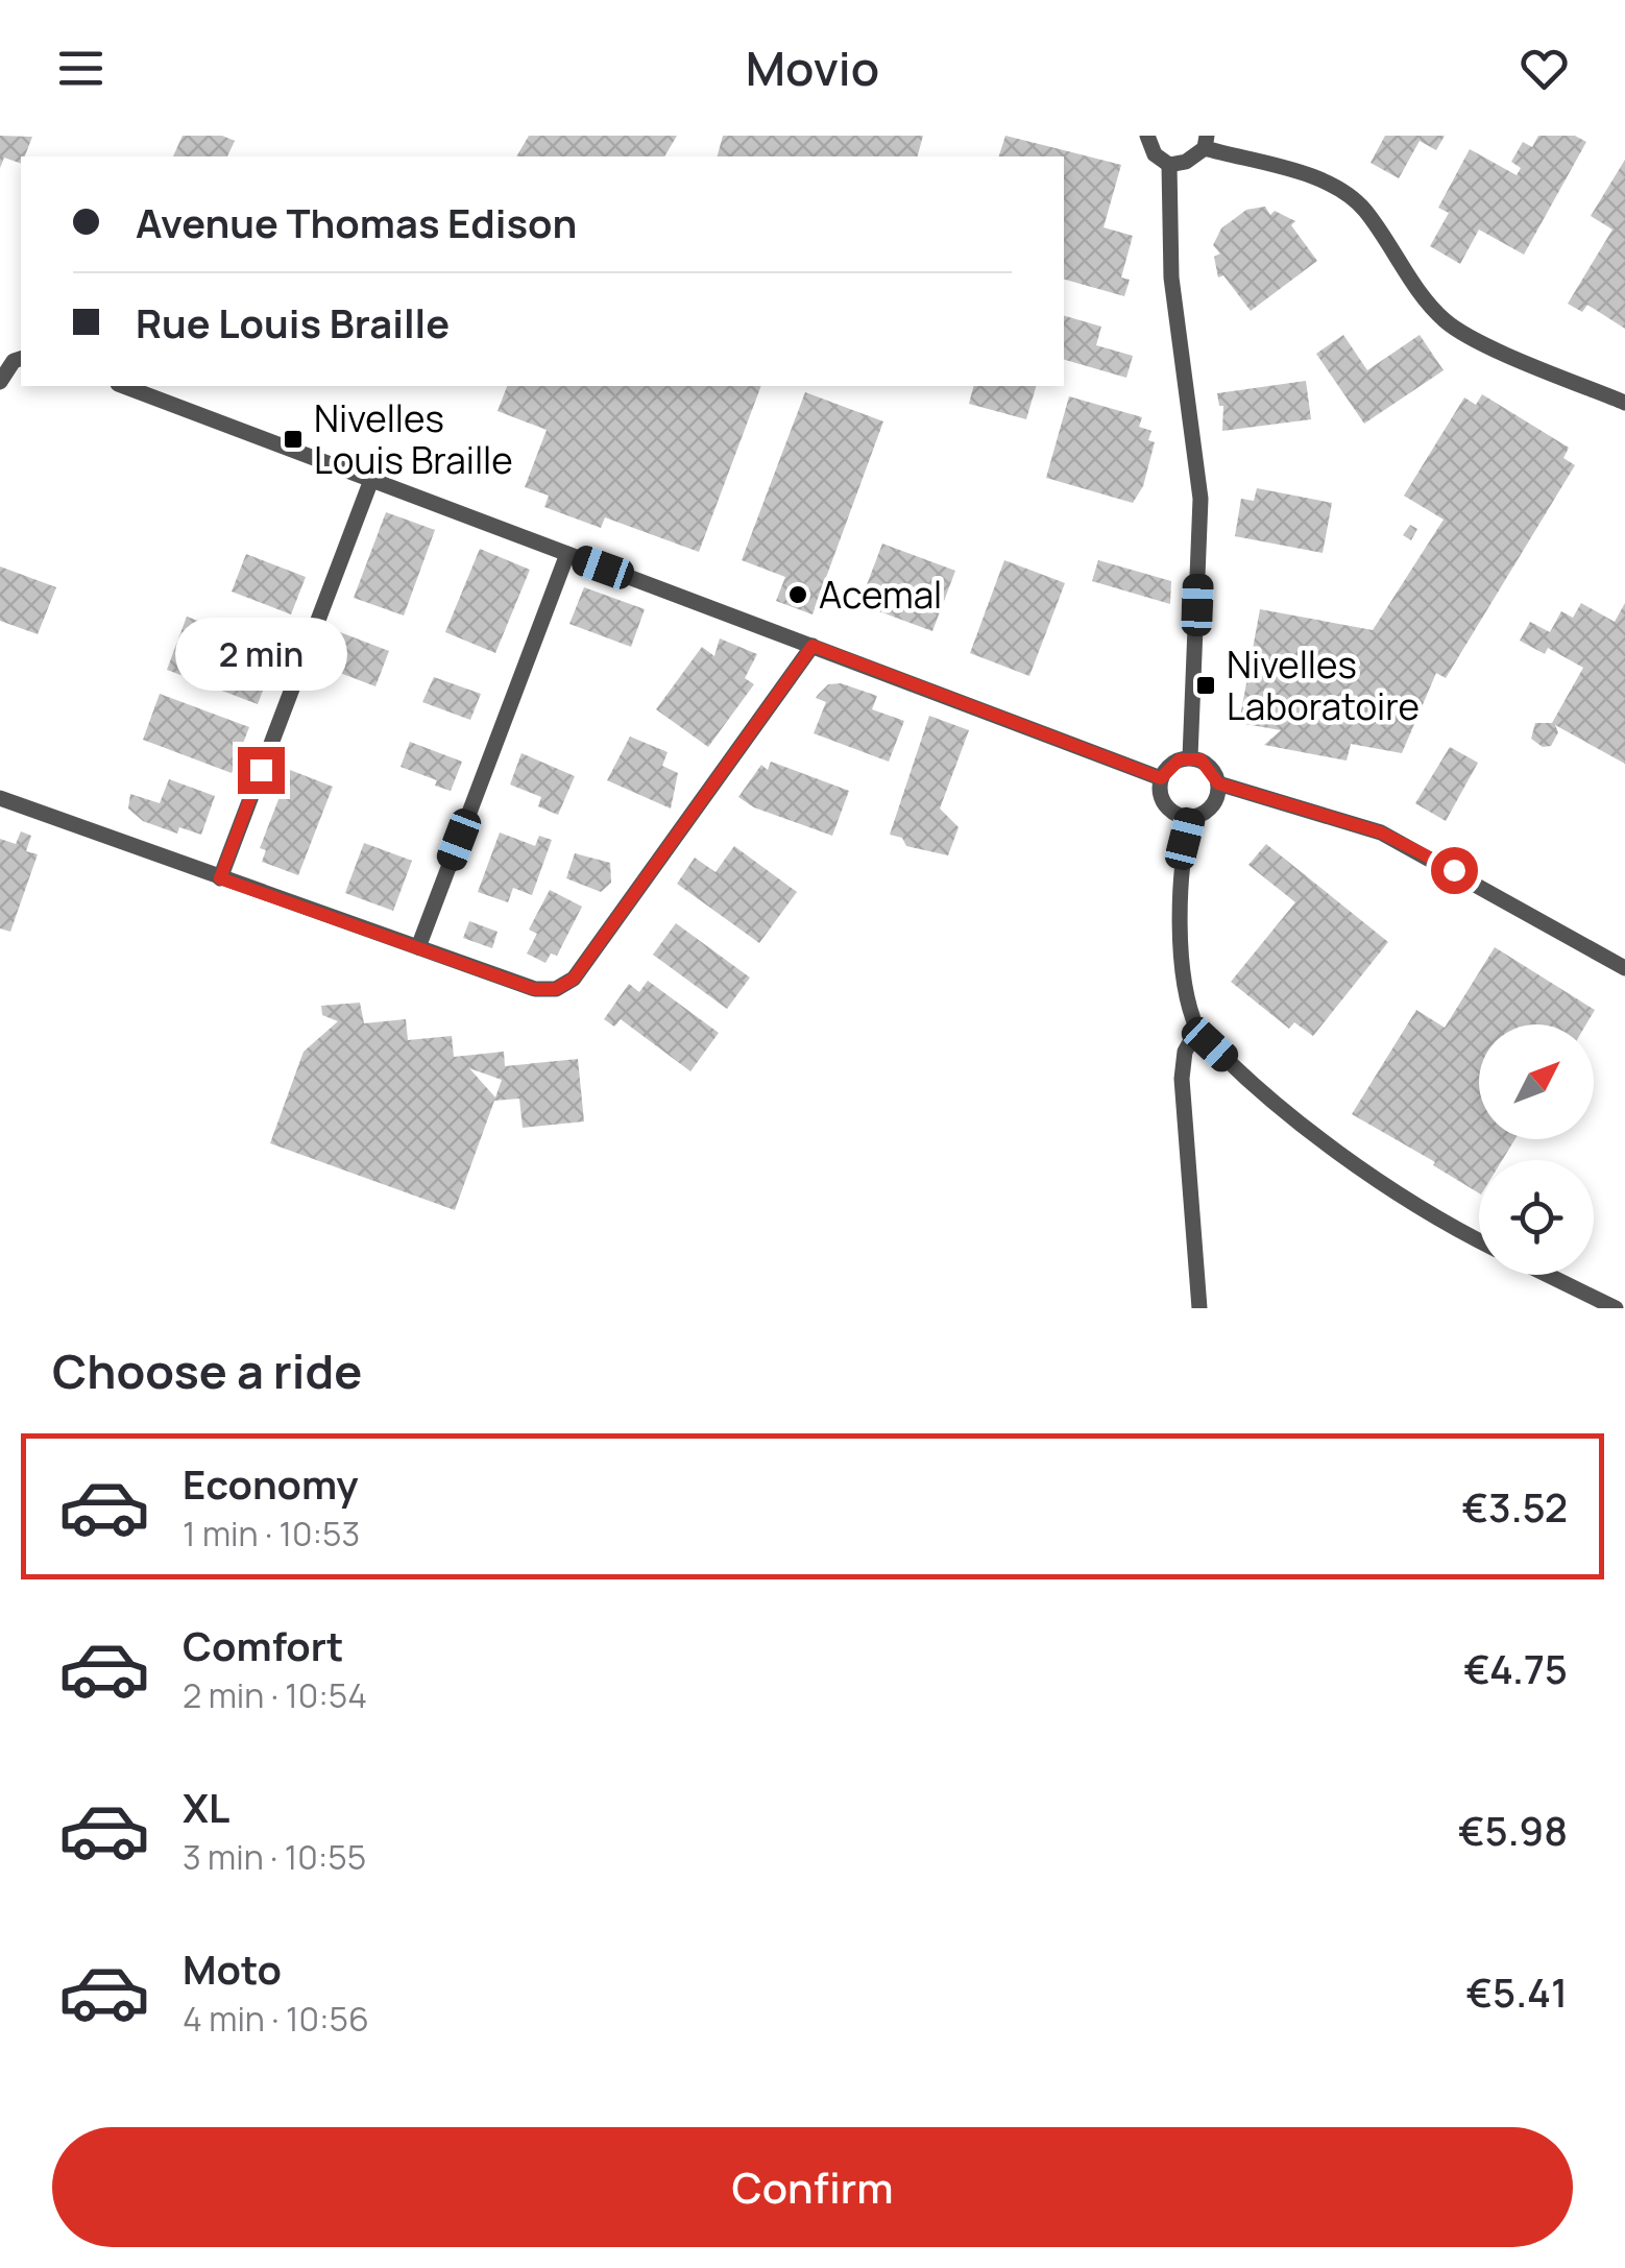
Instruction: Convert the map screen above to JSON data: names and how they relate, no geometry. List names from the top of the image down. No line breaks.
{"places":{"transit":["Nivelles Louis Braille","Nivelles Laboratoire"],"other":["Acemal"]},"north":"top right","page":{"header":"Movio","banner":["Avenue Thomas Edison","Rue Louis Braille"],"bubble":"2 min","heading":"Choose a ride","list":[{"name":"Economy","note":"1 min · 10:53","value":"€3.52"},{"name":"Comfort","note":"2 min · 10:54","value":"€4.75"},{"name":"XL","note":"3 min · 10:55","value":"€5.98"},{"name":"Moto","note":"4 min · 10:56","value":"€5.41"}],"buttons":"Confirm"}}
